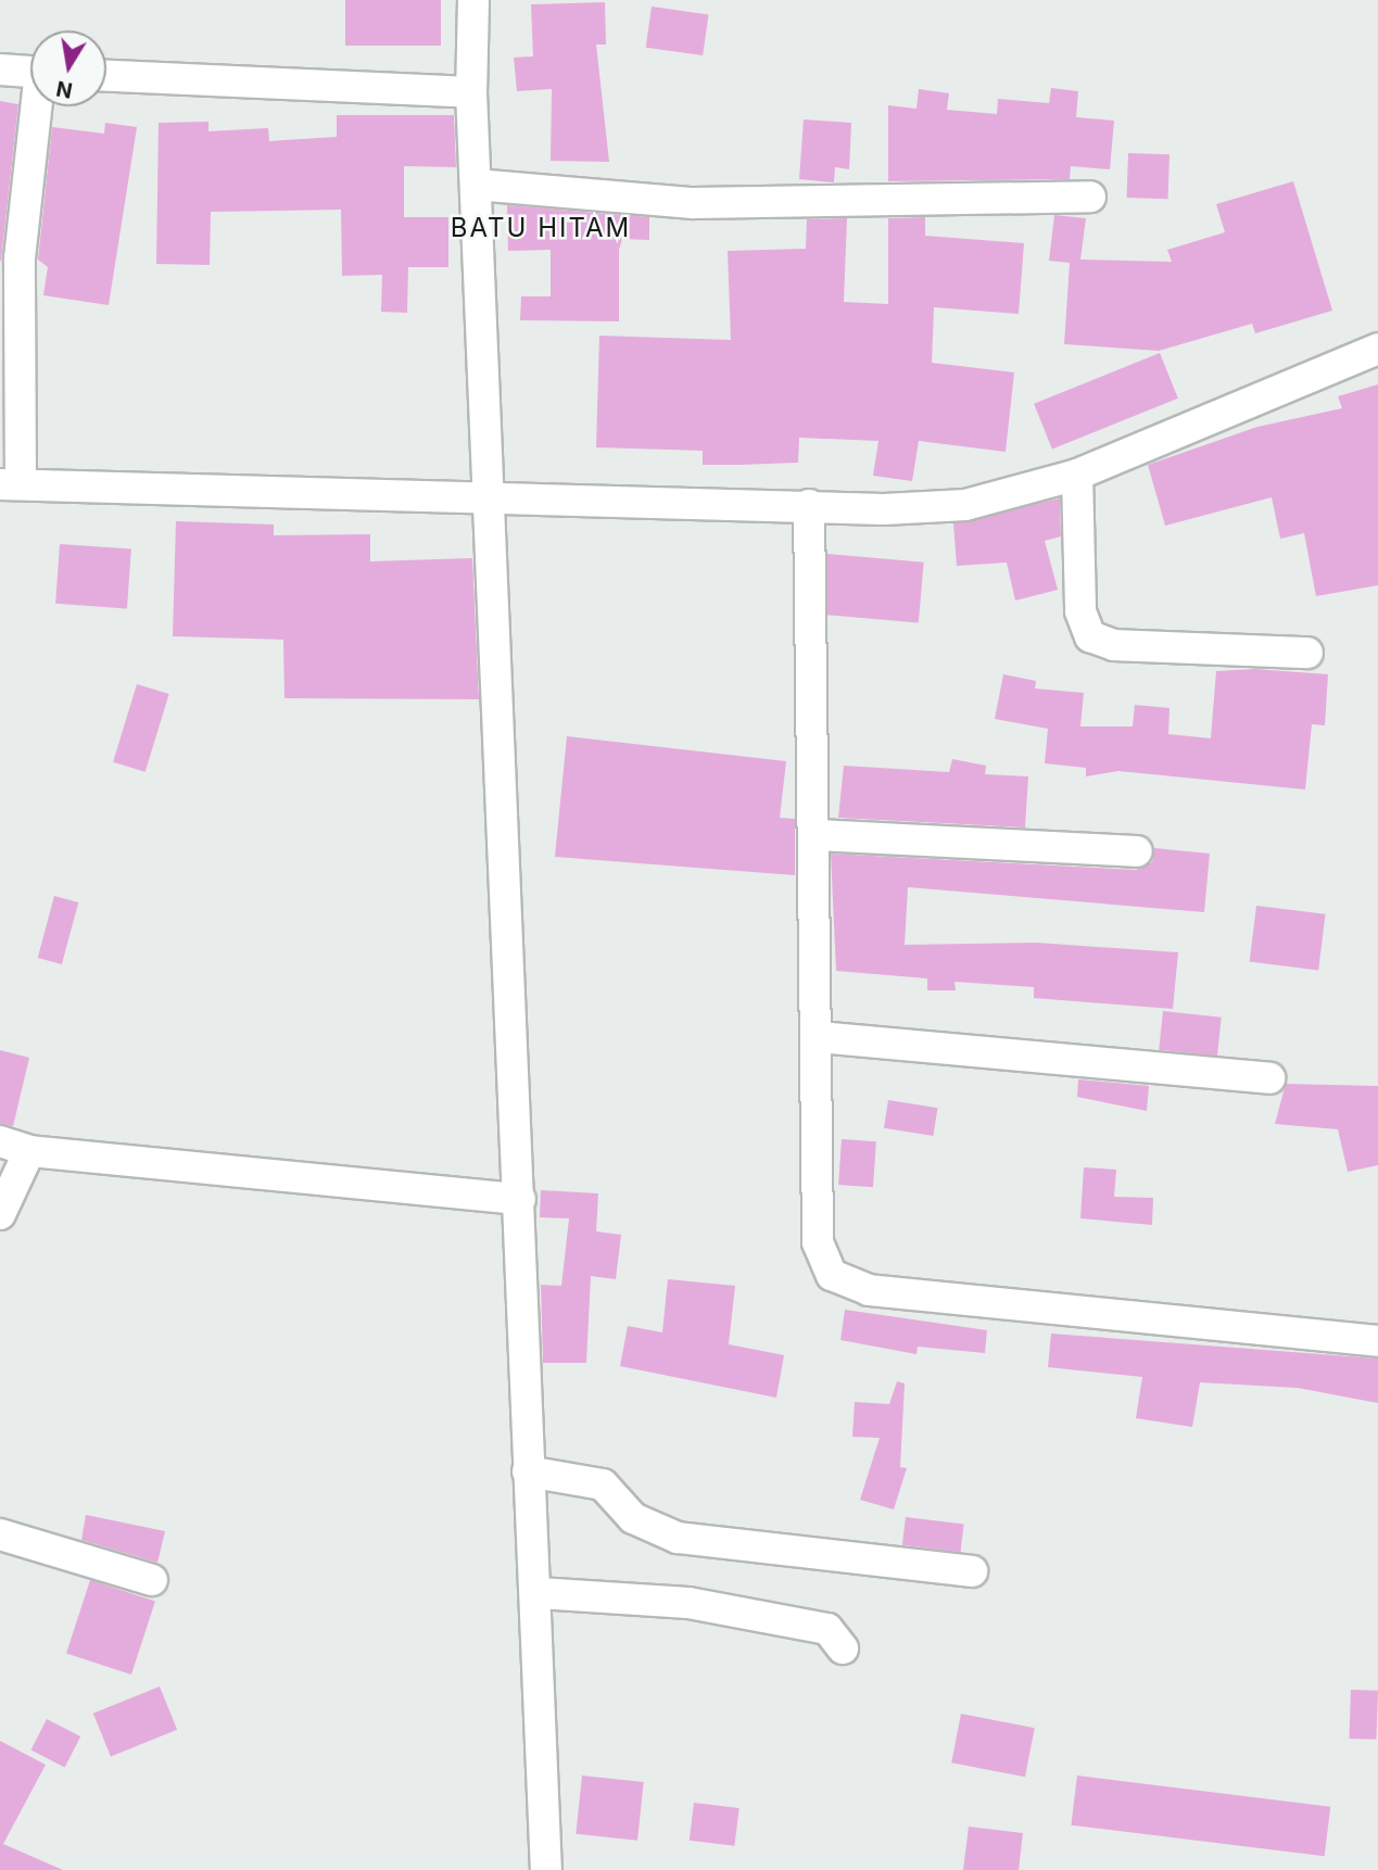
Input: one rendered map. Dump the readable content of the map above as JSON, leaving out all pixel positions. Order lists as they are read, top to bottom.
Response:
{
  "districts": ["BATU HITAM"],
  "north": "bottom"
}
